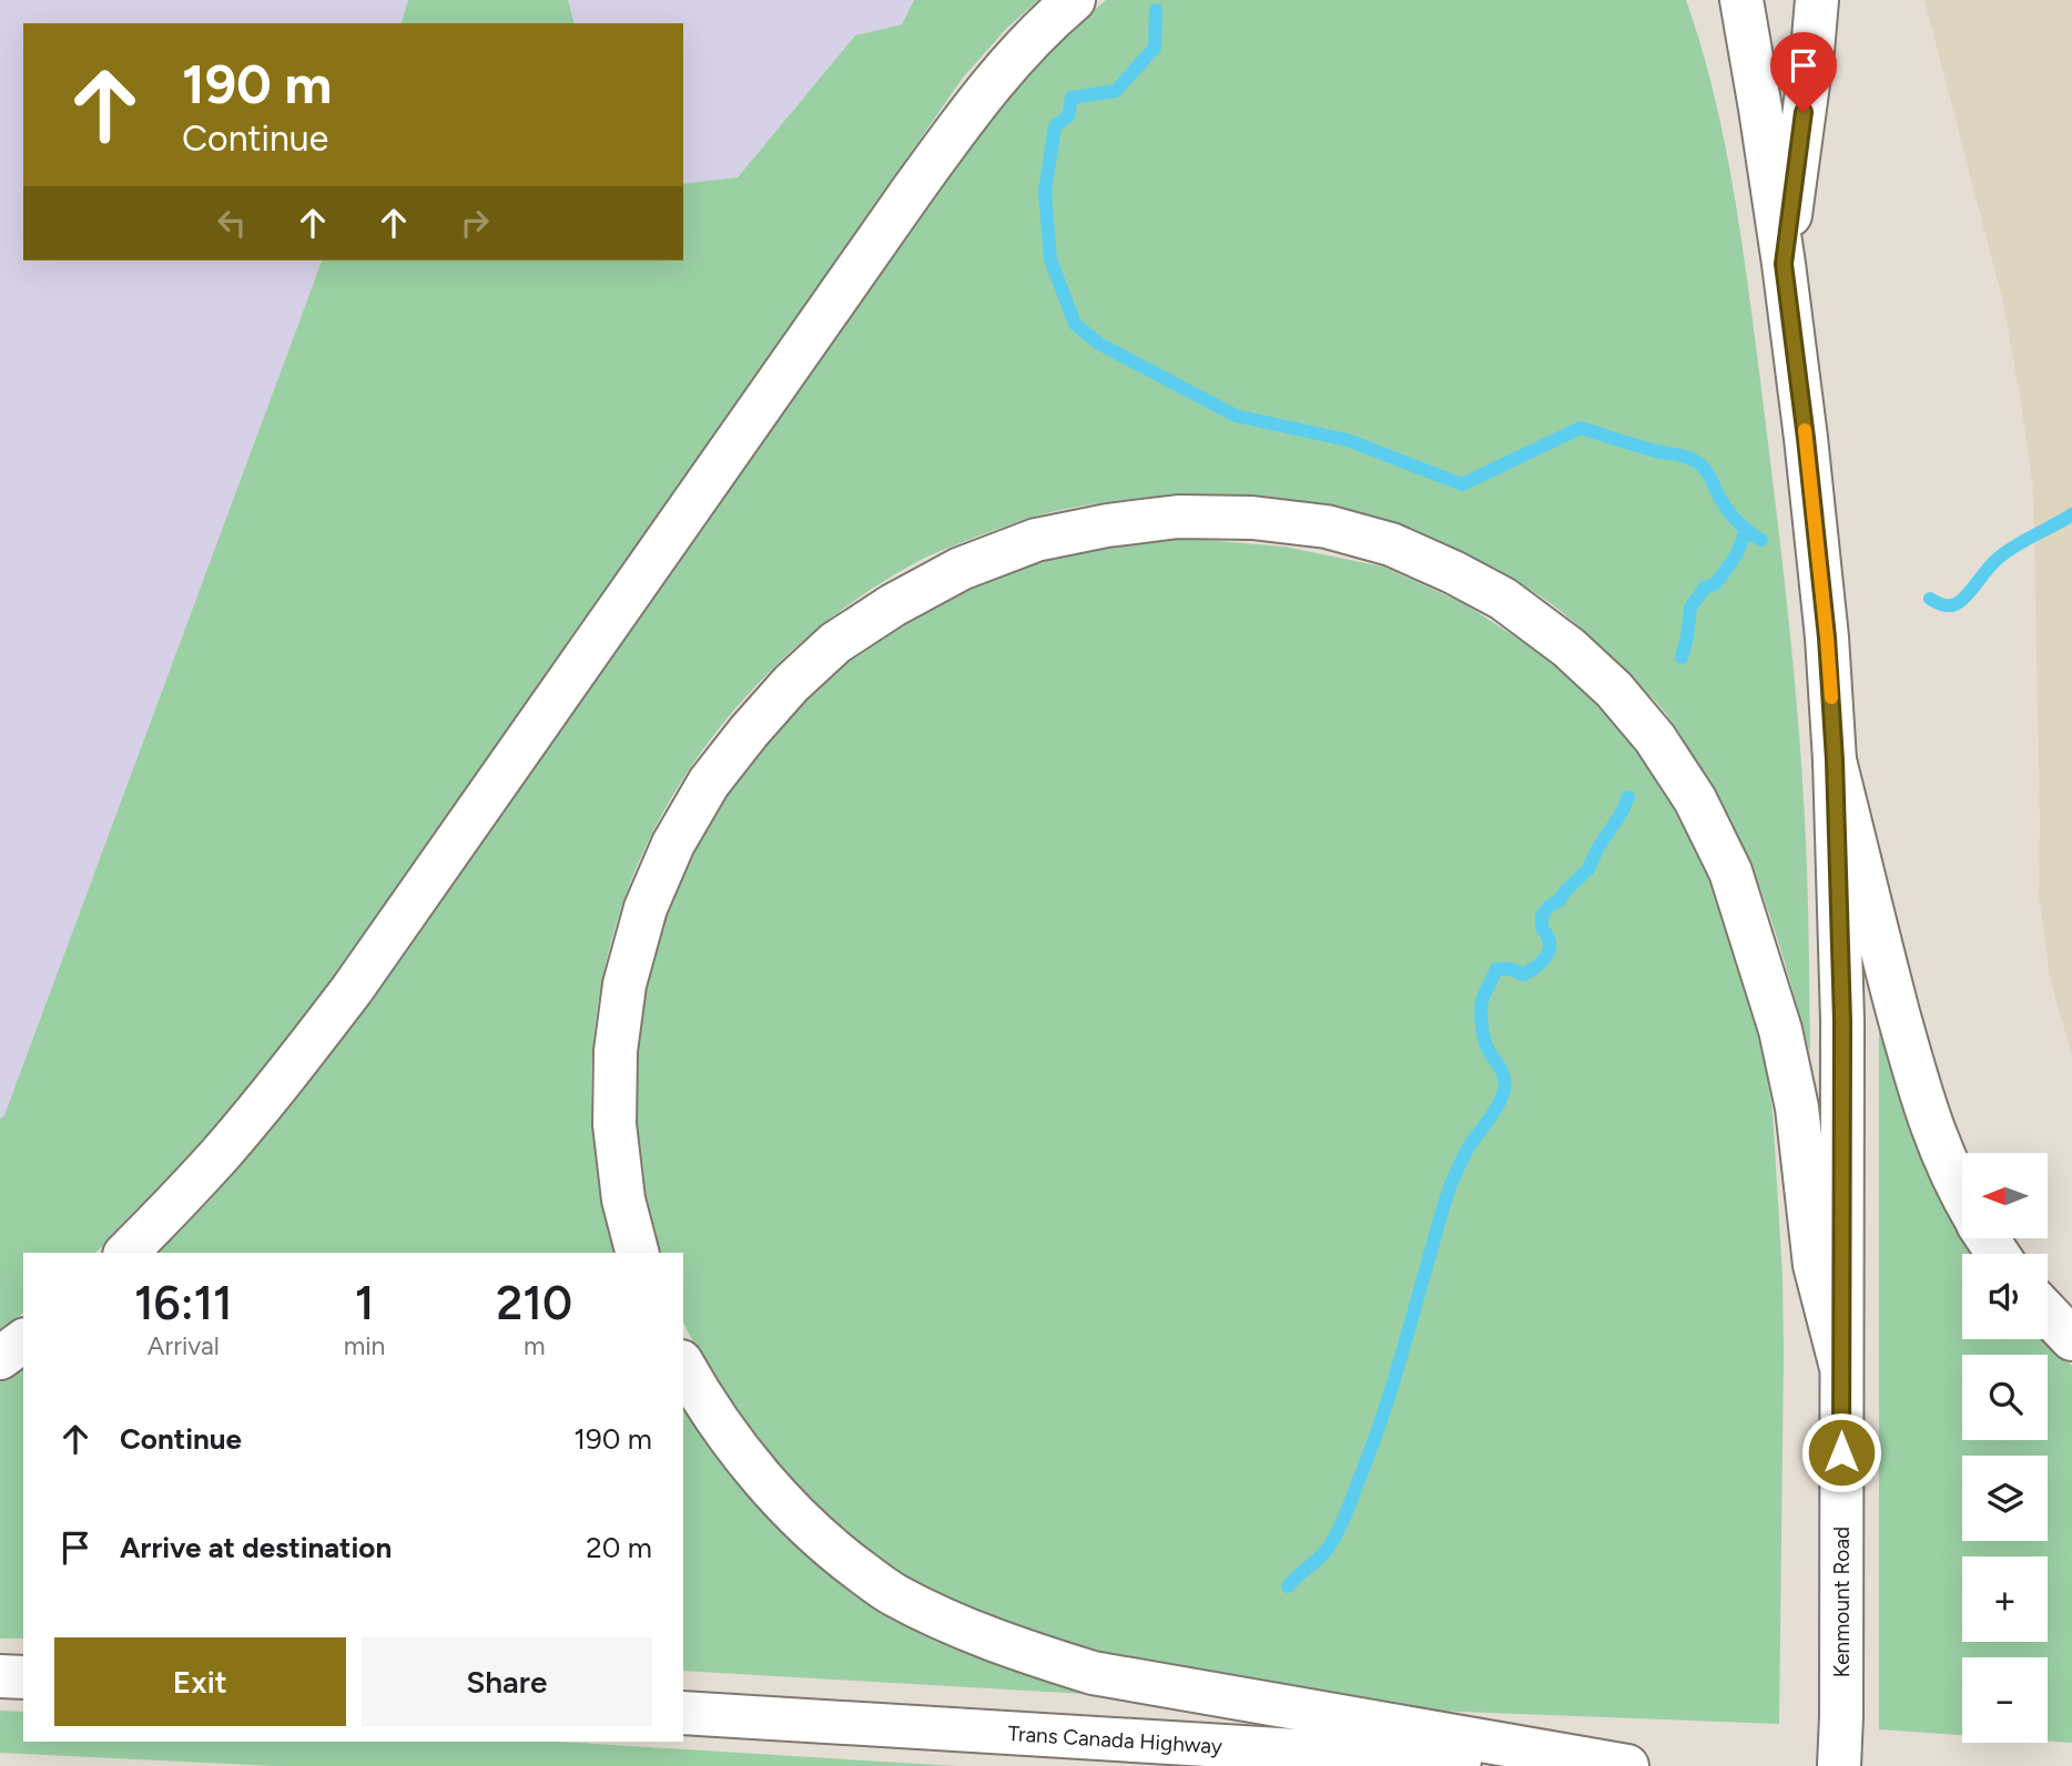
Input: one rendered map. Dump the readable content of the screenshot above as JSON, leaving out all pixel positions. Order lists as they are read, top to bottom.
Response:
{
  "streets": {
    "main road": ["Kenmount Road", "Trans Canada Highway"]
  },
  "north": "left",
  "page": {
    "turn": ["190 m", "Continue"],
    "map_buttons": ["+", "−"],
    "eta": [
      "16:11",
      "Arrival",
      "1",
      "min",
      "210",
      "m"
    ],
    "list": [
      {
        "name": "Continue",
        "value": "190 m"
      },
      {
        "name": "Arrive at destination",
        "value": "20 m"
      }
    ],
    "buttons": ["Exit", "Share"]
  }
}
